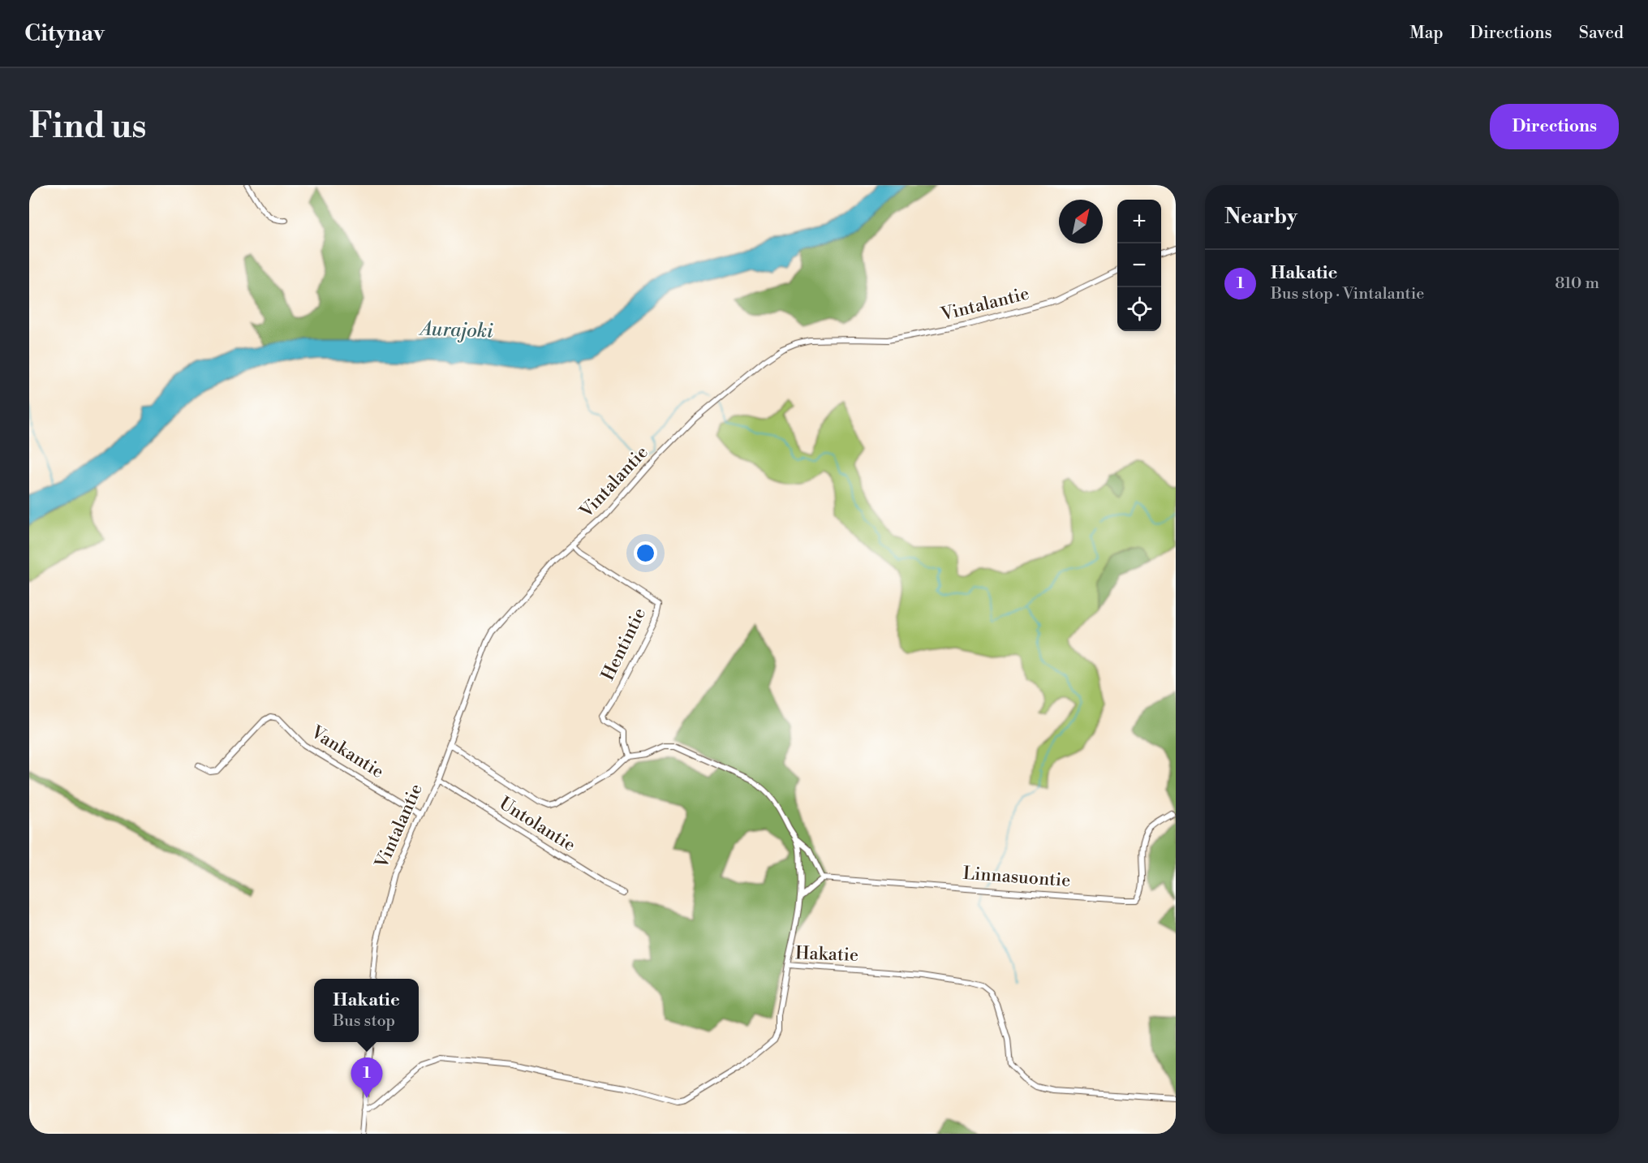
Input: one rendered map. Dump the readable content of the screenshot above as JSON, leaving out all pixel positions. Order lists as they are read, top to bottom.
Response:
{
  "streets": {
    "street": [
      "Vintalantie",
      "Hentintie",
      "Vankantie",
      "Untolantie",
      "Linnasuontie",
      "Hakatie"
    ]
  },
  "crossings": [
    ["Vintalantie", "Hentintie"],
    ["Vintalantie", "Vankantie"],
    ["Vintalantie", "Untolantie"]
  ],
  "water": ["Aurajoki"],
  "north": "top right",
  "page": {
    "header": "Citynav",
    "nav": ["Map", "Directions", "Saved"],
    "buttons": "Directions",
    "title": "Find us",
    "heading": "Nearby",
    "map_buttons": ["+", "−"],
    "list": [
      {
        "mark": "1",
        "name": "Hakatie",
        "note": "Bus stop · Vintalantie",
        "value": "810 m"
      }
    ],
    "popup": ["Hakatie", "Bus stop"],
    "pins": "1"
  }
}
